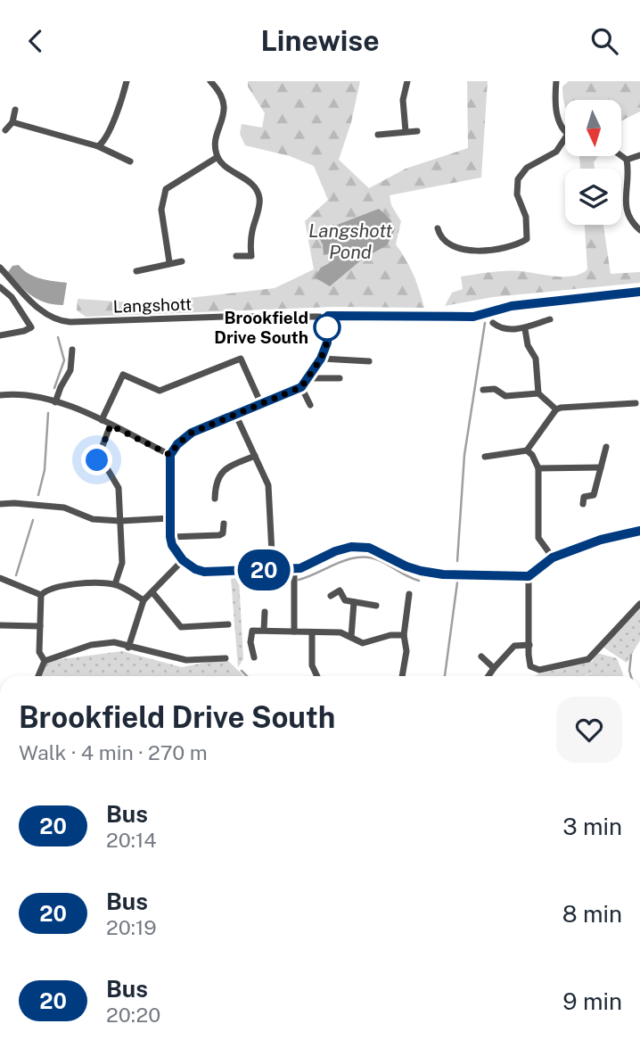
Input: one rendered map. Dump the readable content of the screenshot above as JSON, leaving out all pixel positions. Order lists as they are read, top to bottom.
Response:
{
  "streets": {
    "street": ["Langshott"]
  },
  "water": ["Langshott Pond"],
  "places": ["Brookfield Drive South"],
  "lines": ["bus line 20"],
  "north": "bottom",
  "page": {
    "header": "Linewise",
    "on_map": "20",
    "heading": ["Brookfield Drive South", "Walk · 4 min · 270 m"],
    "list": [
      {
        "mark": "20",
        "name": "Bus",
        "note": "20:14",
        "value": "3 min"
      },
      {
        "mark": "20",
        "name": "Bus",
        "note": "20:19",
        "value": "8 min"
      },
      {
        "mark": "20",
        "name": "Bus",
        "note": "20:20",
        "value": "9 min"
      }
    ]
  }
}
